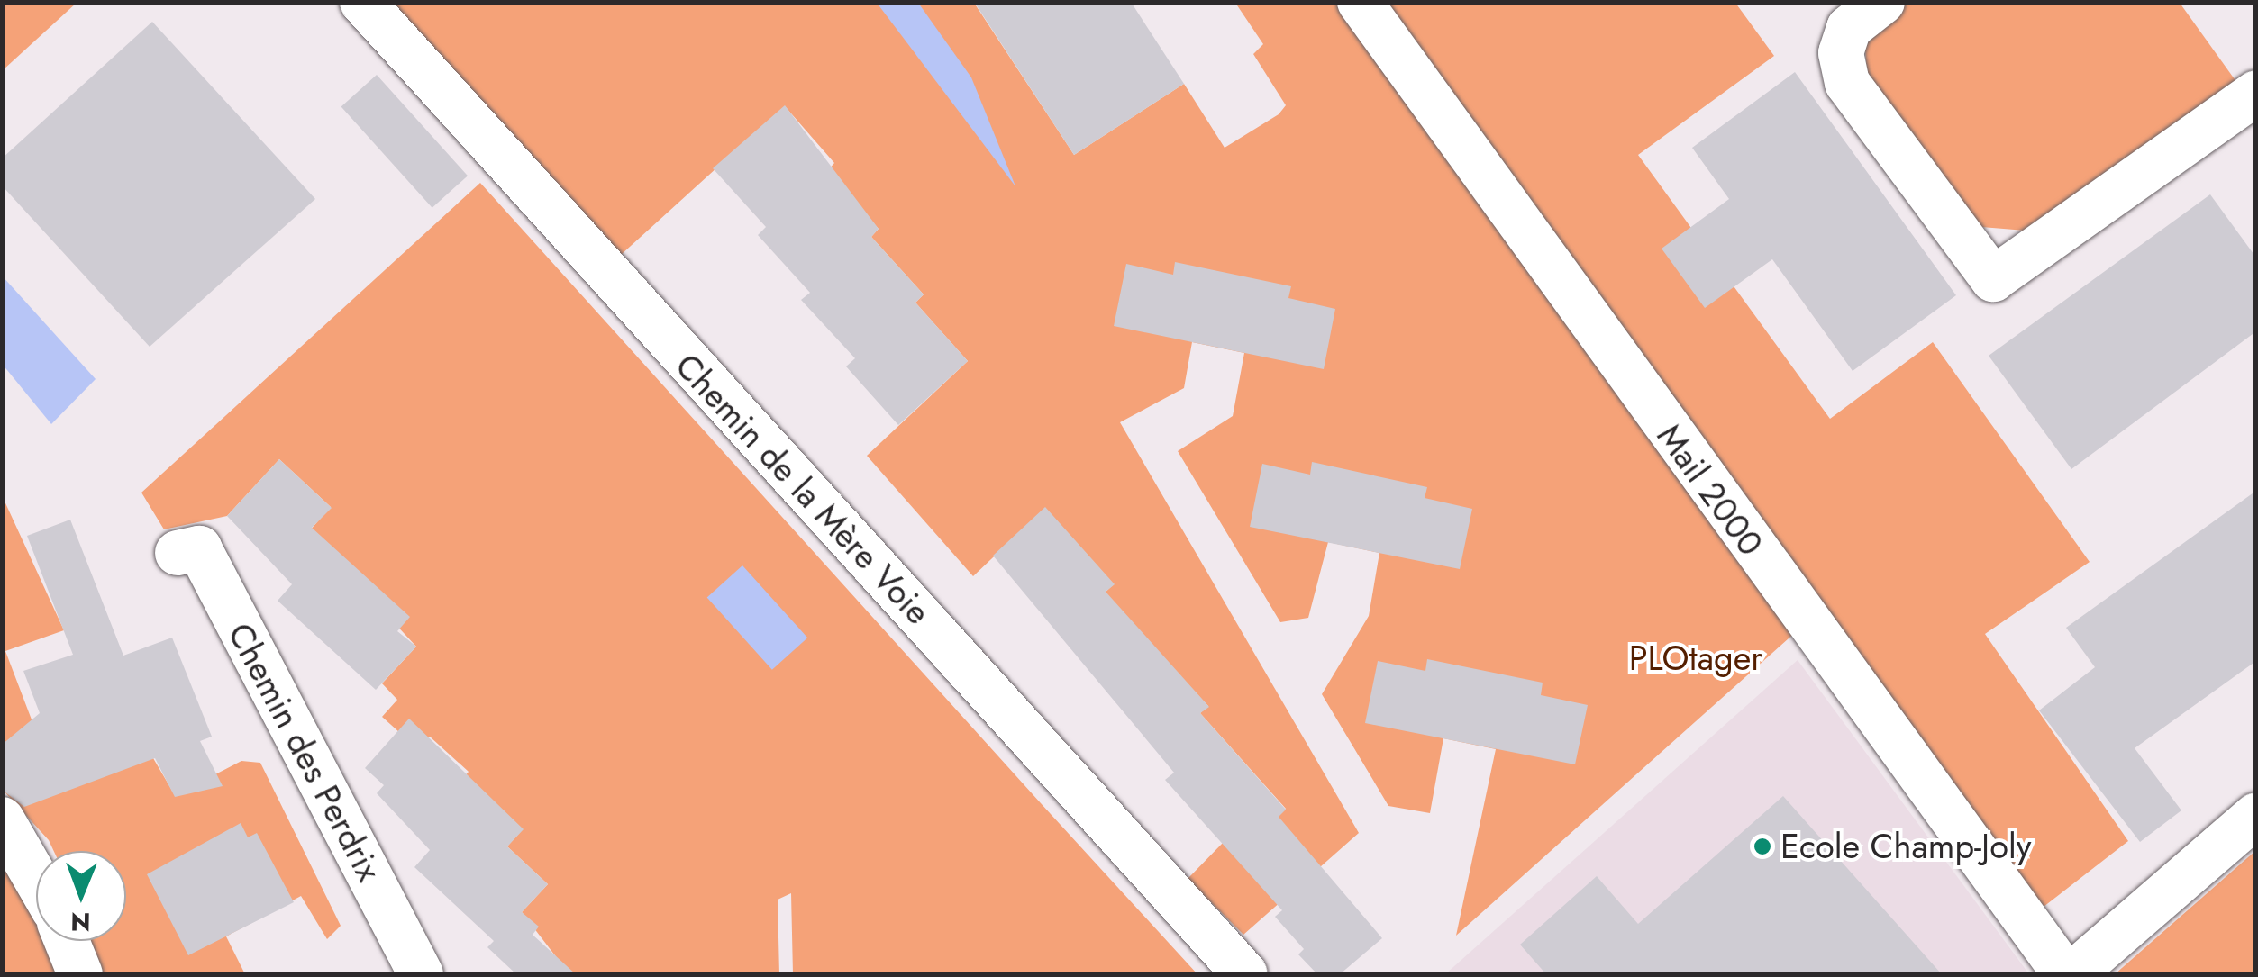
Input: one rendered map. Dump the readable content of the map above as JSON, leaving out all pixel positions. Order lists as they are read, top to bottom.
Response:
{
  "streets": {
    "street": ["Chemin de la Mère Voie", "Mail 2000", "Chemin des Perdrix"]
  },
  "parks": ["PLOtager"],
  "places": ["Ecole Champ-Joly"],
  "north": "bottom"
}
